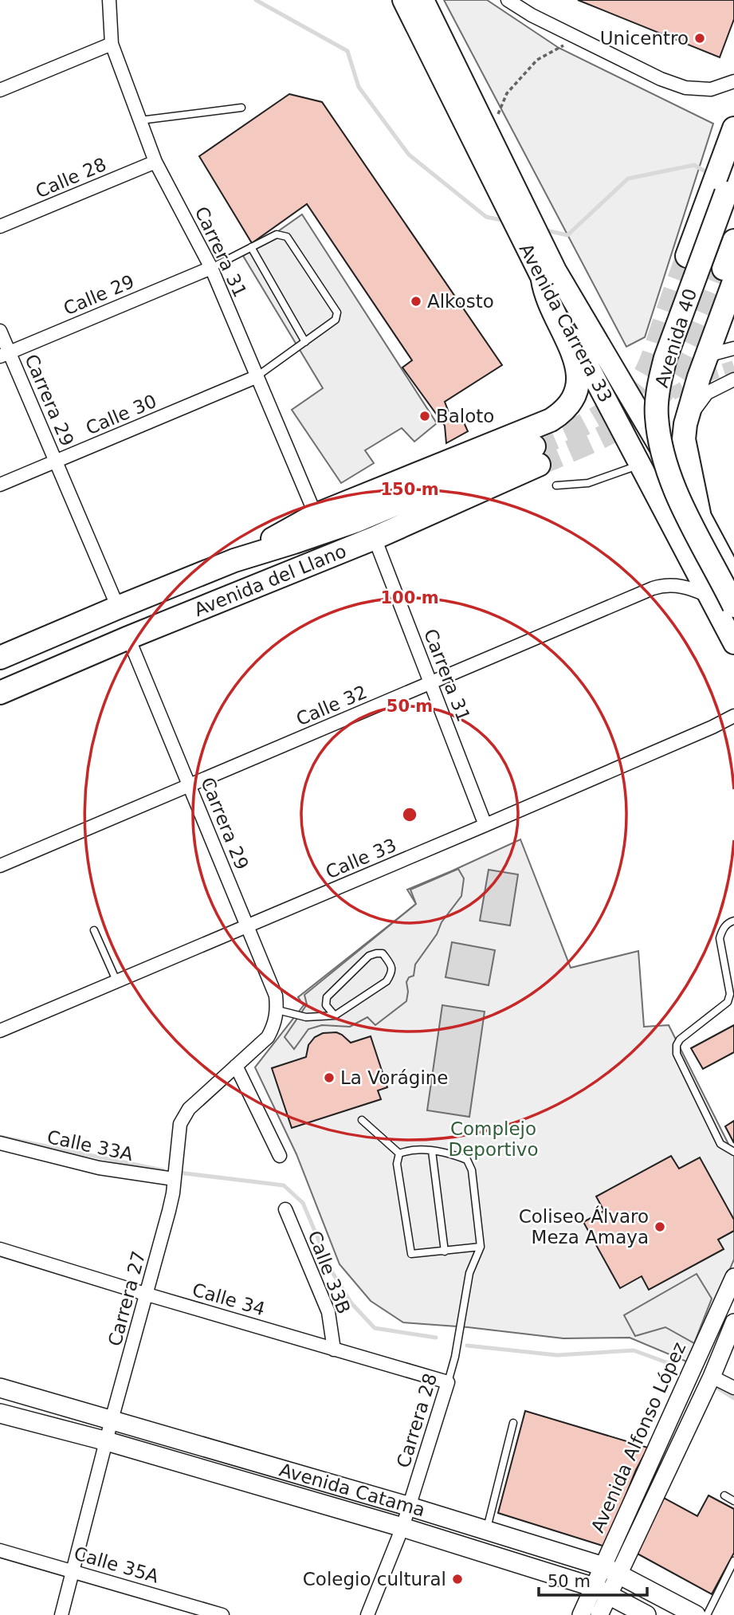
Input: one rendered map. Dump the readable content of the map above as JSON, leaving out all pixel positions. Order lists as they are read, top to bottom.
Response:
{
  "streets": {
    "highway": ["Avenida 40", "Avenida del Llano"],
    "main road": ["Avenida Carrera 33", "Avenida Catama"],
    "street": [
      "Calle 28",
      "Carrera 31",
      "Calle 29",
      "Carrera 29",
      "Calle 30",
      "Calle 32",
      "Calle 33",
      "Calle 33A",
      "Calle 33B",
      "Carrera 27",
      "Calle 34",
      "Carrera 28",
      "Avenida Alfonso López",
      "Calle 35A"
    ]
  },
  "crossings": [
    ["Calle 28", "Carrera 31"],
    ["Carrera 31", "Calle 29"],
    ["Carrera 31", "Calle 30"],
    ["Carrera 31", "Avenida del Llano"],
    ["Carrera 31", "Calle 32"],
    ["Carrera 31", "Calle 33"],
    ["Calle 29", "Carrera 29"],
    ["Avenida Carrera 33", "Avenida 40"],
    ["Avenida Carrera 33", "Calle 32"],
    ["Carrera 29", "Calle 30"],
    ["Carrera 29", "Avenida del Llano"],
    ["Carrera 29", "Calle 32"],
    ["Carrera 29", "Calle 33"],
    ["Carrera 29", "Carrera 27"],
    ["Calle 33A", "Carrera 27"],
    ["Calle 33B", "Calle 34"],
    ["Carrera 27", "Calle 34"],
    ["Carrera 27", "Avenida Catama"],
    ["Carrera 27", "Calle 35A"],
    ["Calle 34", "Carrera 28"],
    ["Carrera 28", "Avenida Catama"],
    ["Avenida Alfonso López", "Avenida Catama"]
  ],
  "parks": ["Complejo Deportivo"],
  "places": [
    "Unicentro",
    "Alkosto",
    "Baloto",
    "La Vorágine",
    "Coliseo Álvaro Meza Amaya",
    "Colegio cultural"
  ],
  "scale_bar": "50 m",
  "rings": ["150 m", "100 m", "50 m"]
}
